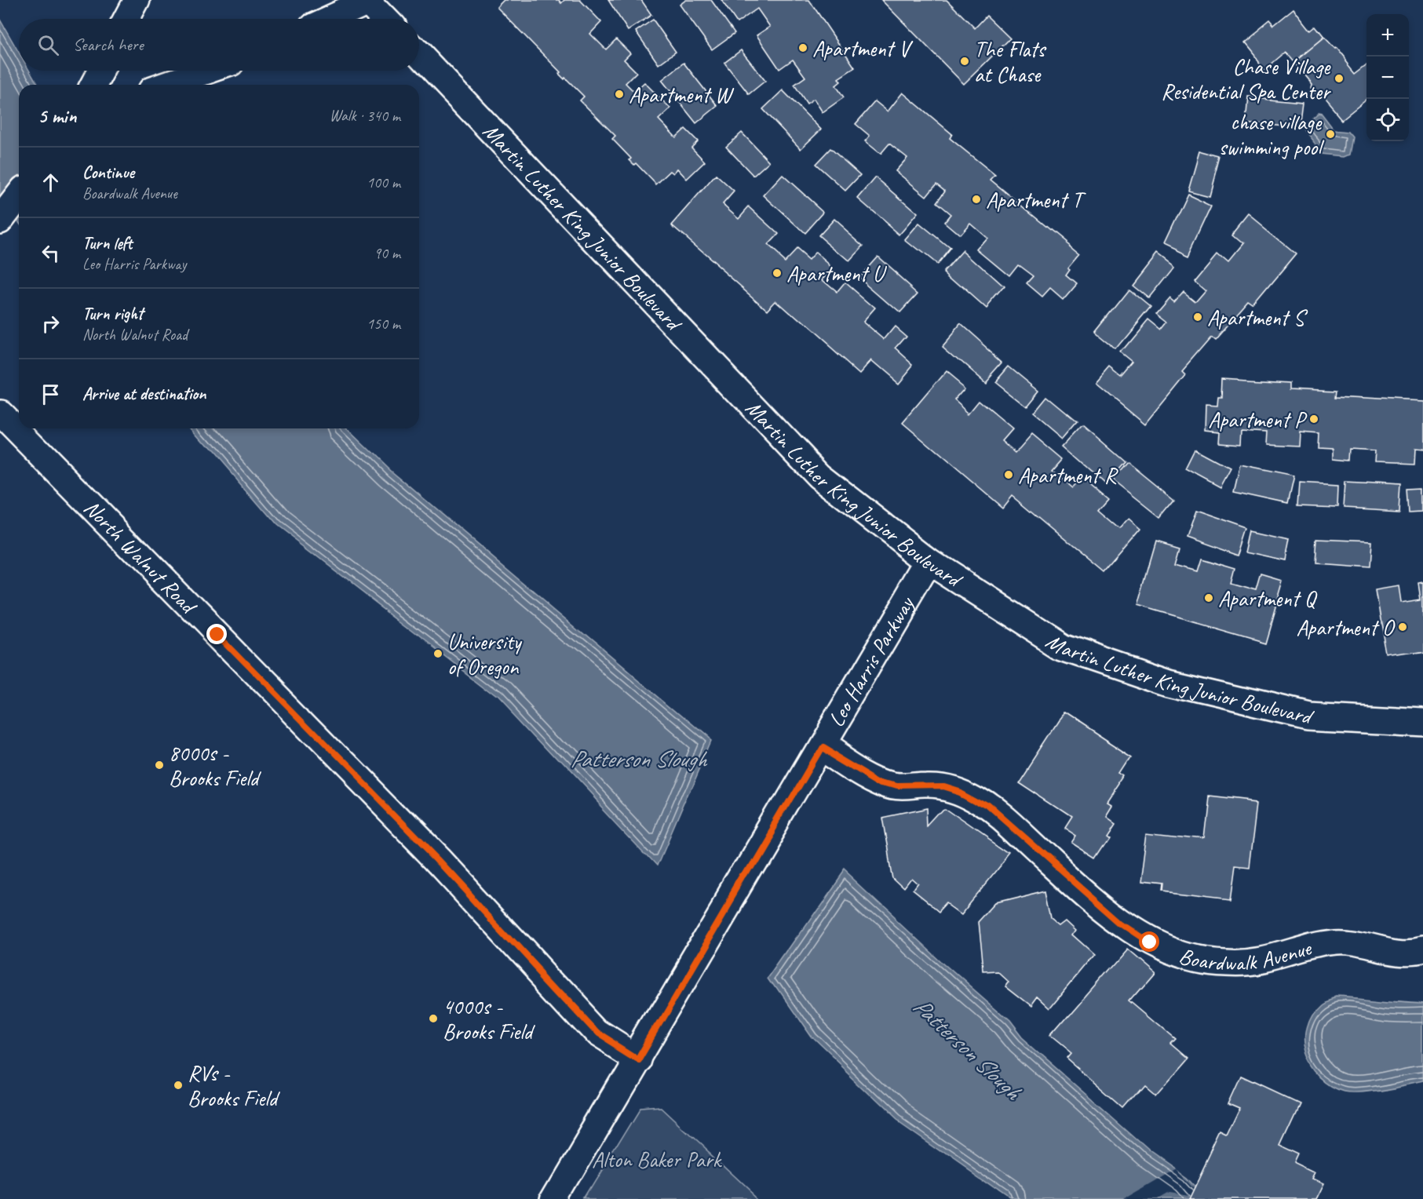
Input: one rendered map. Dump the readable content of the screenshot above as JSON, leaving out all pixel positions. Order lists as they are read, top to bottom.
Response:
{
  "streets": {
    "street": [
      "Martin Luther King Junior Boulevard",
      "North Walnut Road",
      "Leo Harris Parkway",
      "Boardwalk Avenue"
    ]
  },
  "crossings": [
    ["Martin Luther King Junior Boulevard", "Leo Harris Parkway"],
    ["North Walnut Road", "Leo Harris Parkway"],
    ["Leo Harris Parkway", "Boardwalk Avenue"]
  ],
  "water": ["Patterson Slough"],
  "parks": ["Alton Baker Park"],
  "places": [
    "Apartment V",
    "The Flats at Chase",
    "Chase Village Residential Spa Center",
    "Apartment W",
    "chase village swimming pool",
    "Apartment T",
    "Apartment U",
    "Apartment S",
    "Apartment P",
    "Apartment R",
    "Apartment Q",
    "Apartment O",
    "University of Oregon",
    "8000s - Brooks Field",
    "4000s - Brooks Field",
    "RVs - Brooks Field"
  ],
  "page": {
    "map_buttons": ["+", "−"],
    "search": "Search here",
    "heading": ["5 min", "Walk · 340 m"],
    "list": [
      ["Continue", "Boardwalk Avenue", "100 m"],
      ["Turn left", "Leo Harris Parkway", "90 m"],
      ["Turn right", "North Walnut Road", "150 m"],
      "Arrive at destination"
    ]
  }
}
